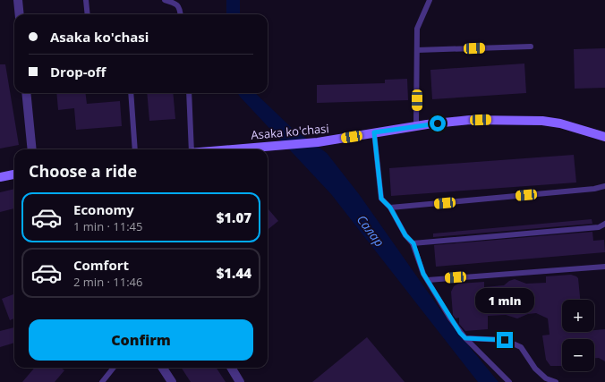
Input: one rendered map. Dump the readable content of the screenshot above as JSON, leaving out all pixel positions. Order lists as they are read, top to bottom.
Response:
{
  "streets": {
    "street": ["Asaka ko'chasi"]
  },
  "water": ["Салар"],
  "page": {
    "banner": ["Asaka ko'chasi", "Drop-off"],
    "heading": "Choose a ride",
    "list": [
      {
        "name": "Economy",
        "note": "1 min · 11:45",
        "value": "$1.07"
      },
      {
        "name": "Comfort",
        "note": "2 min · 11:46",
        "value": "$1.44"
      }
    ],
    "bubble": "1 min",
    "map_buttons": ["+", "−"],
    "buttons": "Confirm"
  }
}
